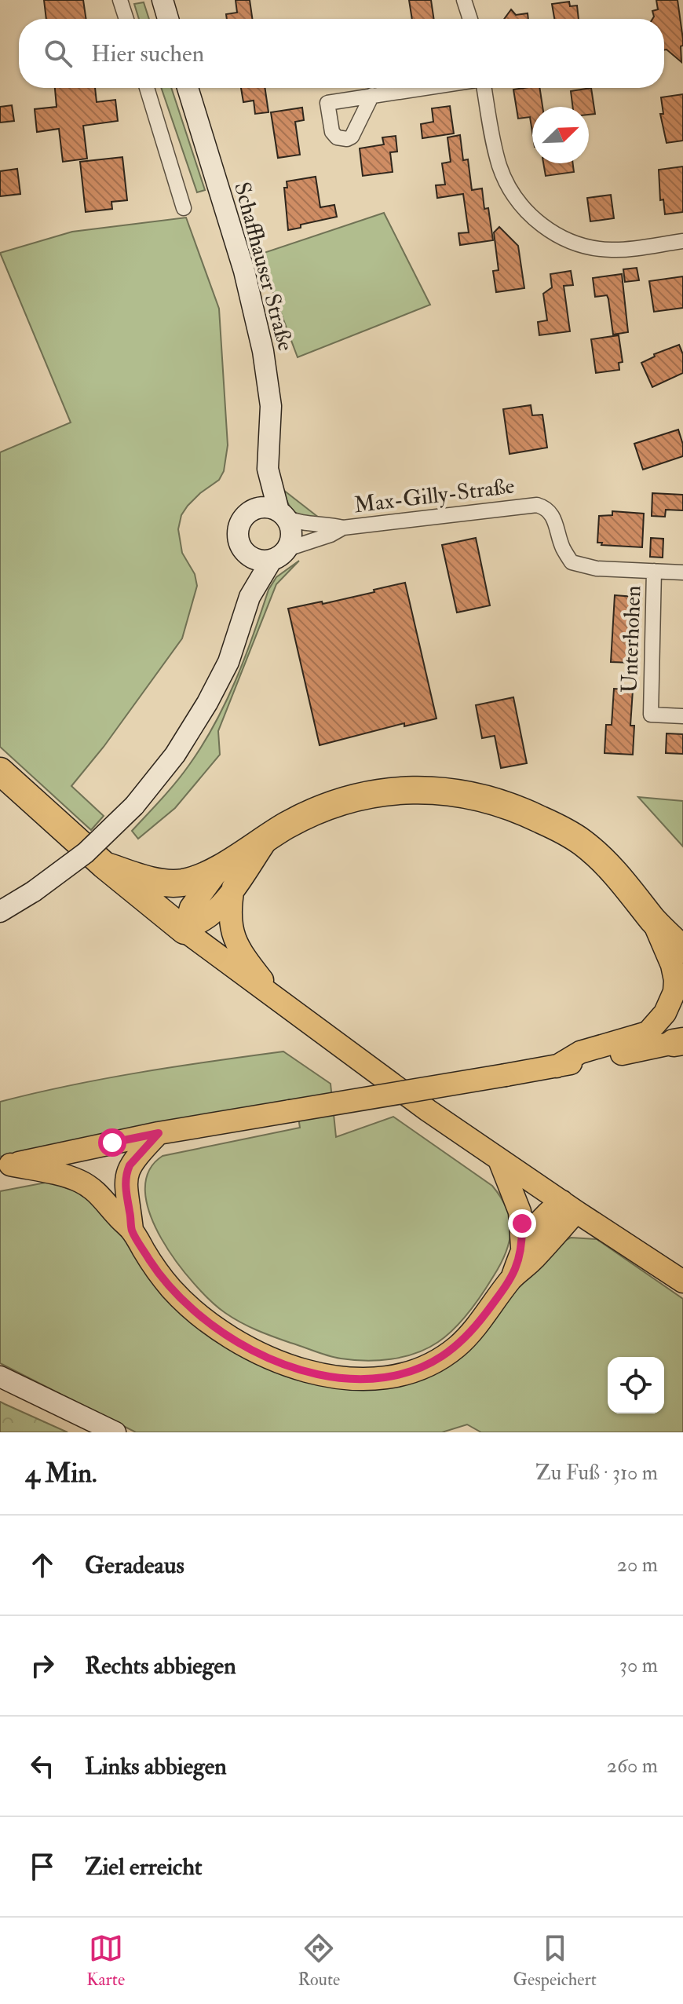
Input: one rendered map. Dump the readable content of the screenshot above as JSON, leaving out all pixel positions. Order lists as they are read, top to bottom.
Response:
{
  "streets": {
    "main road": ["Schaffhauser Straße"],
    "street": ["Max-Gilly-Straße", "Unterhohen"]
  },
  "crossings": [
    ["Schaffhauser Straße", "Max-Gilly-Straße"],
    ["Max-Gilly-Straße", "Unterhohen"]
  ],
  "north": "top right",
  "page": {
    "search": "Hier suchen",
    "heading": ["4 Min.", "Zu Fuß · 310 m"],
    "list": [
      ["Geradeaus", "20 m"],
      ["Rechts abbiegen", "30 m"],
      ["Links abbiegen", "260 m"],
      "Ziel erreicht"
    ],
    "nav": ["Karte", "Route", "Gespeichert"]
  }
}
